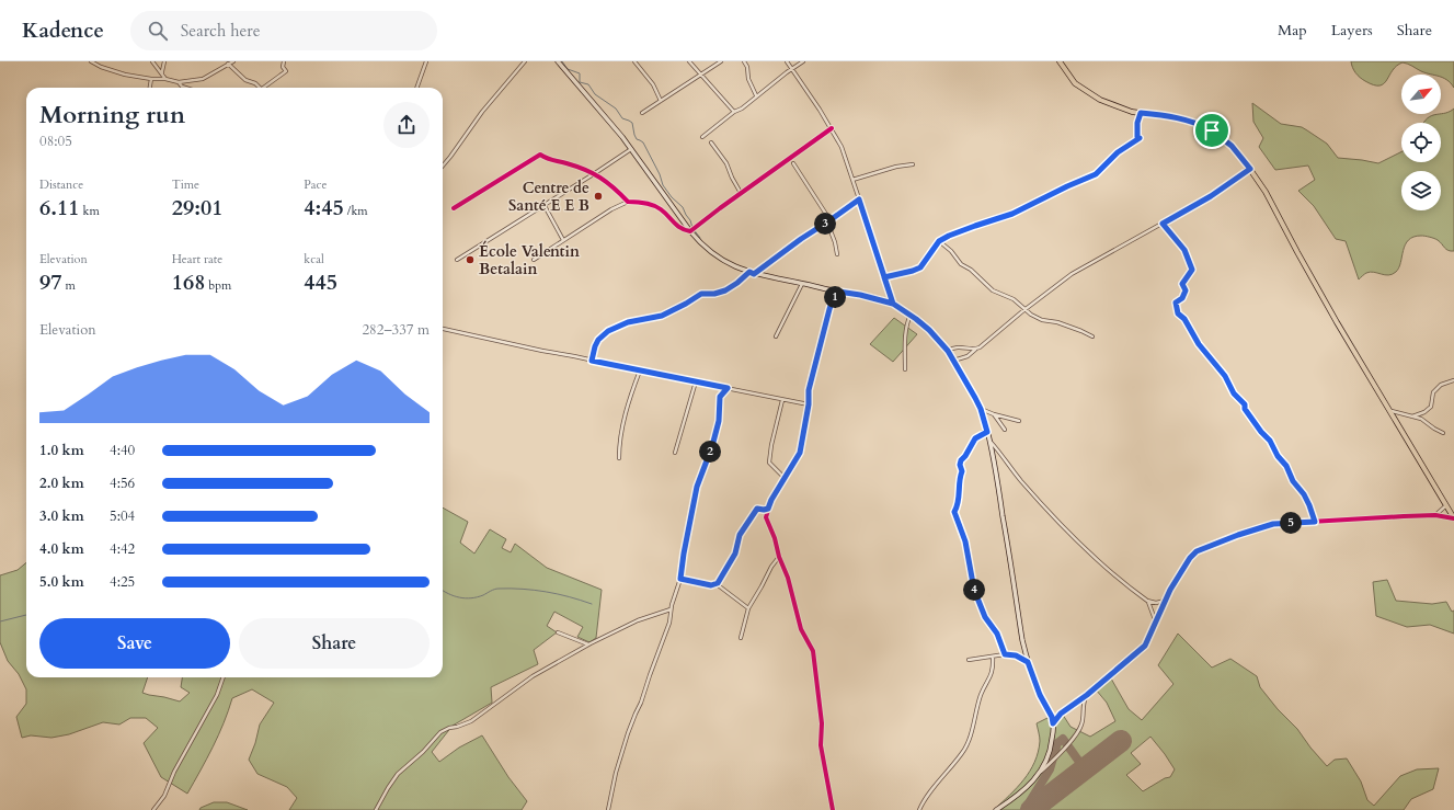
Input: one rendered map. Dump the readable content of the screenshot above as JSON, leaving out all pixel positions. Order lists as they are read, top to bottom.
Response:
{
  "places": ["Centre de Santé E E B", "École Valentin Betalain"],
  "north": "top right",
  "page": {
    "header": "Kadence",
    "search": "Search here",
    "nav": ["Map", "Layers", "Share"],
    "heading": ["Morning run", "08:05"],
    "stats": [
      ["Distance", "6.11 km"],
      ["Time", "29:01"],
      ["Pace", "4:45 /km"],
      ["Elevation", "97 m"],
      ["Heart rate", "168 bpm"],
      ["kcal", "445"]
    ],
    "pins": [
      "3",
      "1",
      "2",
      "5",
      "4"
    ],
    "chart": ["Elevation", "282–337 m"],
    "list": [
      {
        "name": "1.0 km",
        "note": "4:40"
      },
      {
        "name": "2.0 km",
        "note": "4:56"
      },
      {
        "name": "3.0 km",
        "note": "5:04"
      },
      {
        "name": "4.0 km",
        "note": "4:42"
      },
      {
        "name": "5.0 km",
        "note": "4:25"
      }
    ],
    "buttons": ["Save", "Share"]
  }
}
